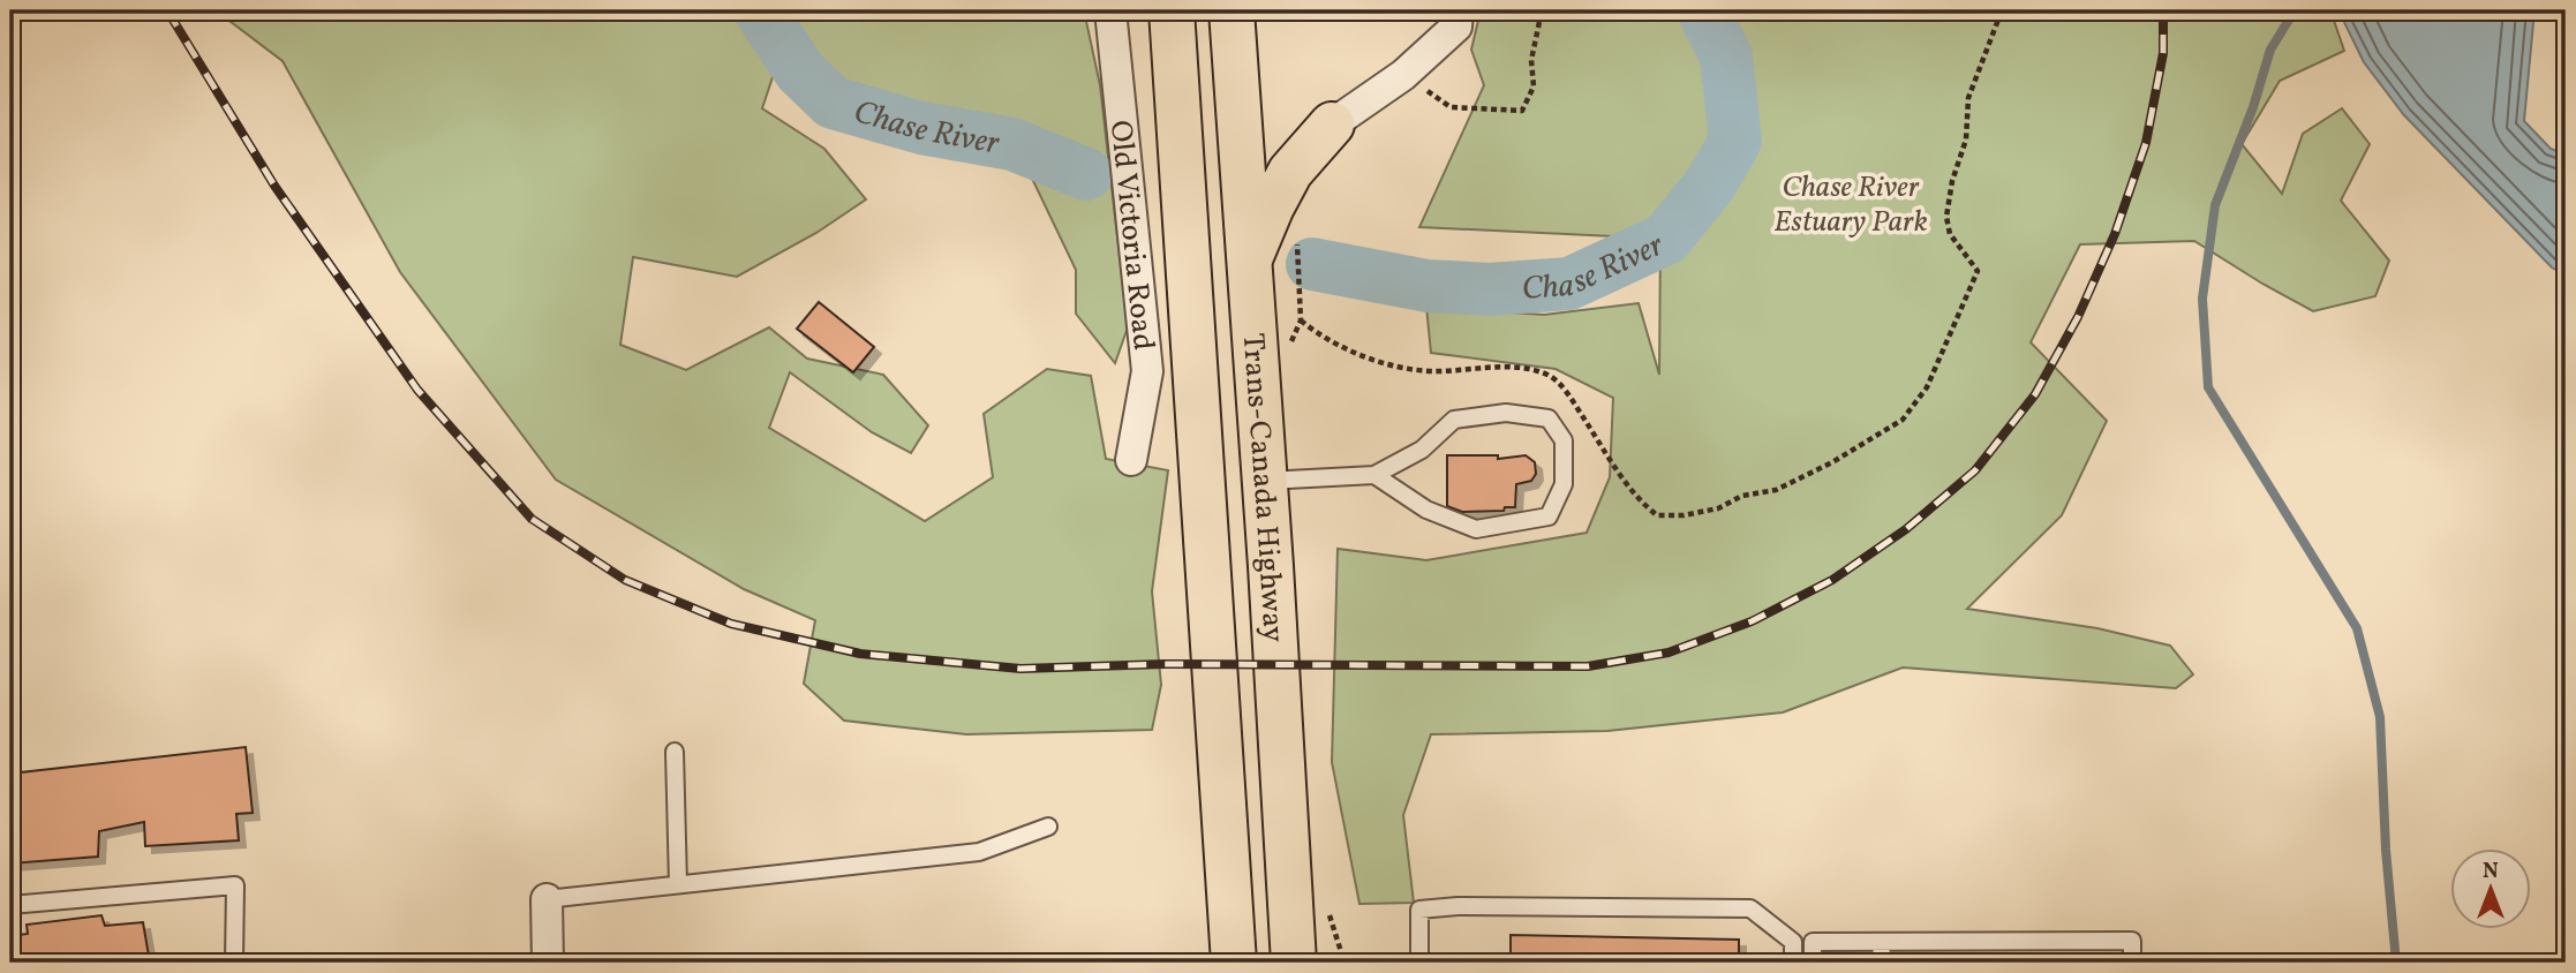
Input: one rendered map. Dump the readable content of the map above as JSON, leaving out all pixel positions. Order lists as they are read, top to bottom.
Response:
{
  "streets": {
    "highway": ["Trans-Canada Highway"],
    "street": ["Old Victoria Road"]
  },
  "water": ["Chase River"],
  "parks": ["Chase River Estuary Park"],
  "north": "top"
}
